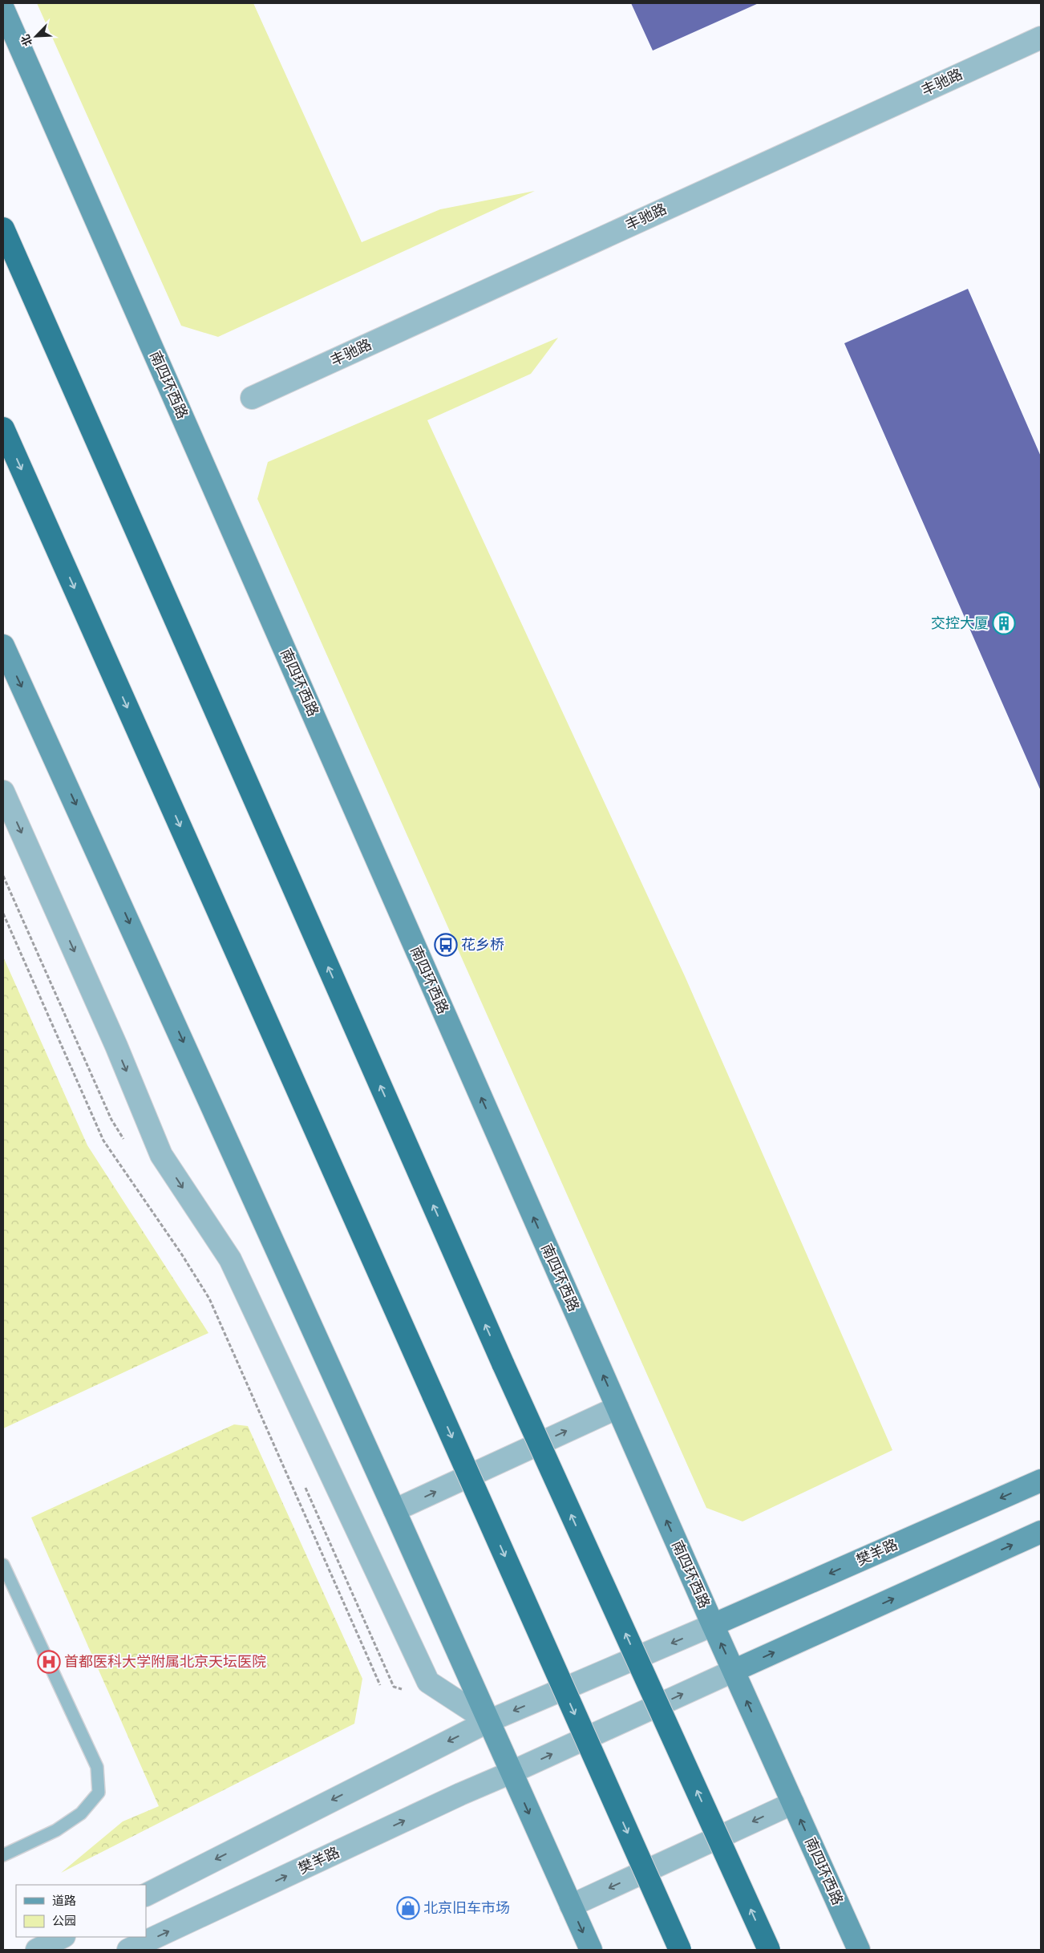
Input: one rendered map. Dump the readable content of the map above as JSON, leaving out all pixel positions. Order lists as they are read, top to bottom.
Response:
{
  "streets": {
    "main road": ["南四环西路", "樊羊路"],
    "street": ["丰驰路"]
  },
  "crossings": [
    ["南四环西路", "樊羊路"]
  ],
  "one_way": ["南四环西路"],
  "places": {
    "building": ["交控大厦"],
    "bus stop": ["花乡桥"],
    "hospital": ["首都医科大学附属北京天坛医院"],
    "shop": ["北京旧车市场"]
  },
  "legend": ["道路", "公园"],
  "north": "bottom left"
}
